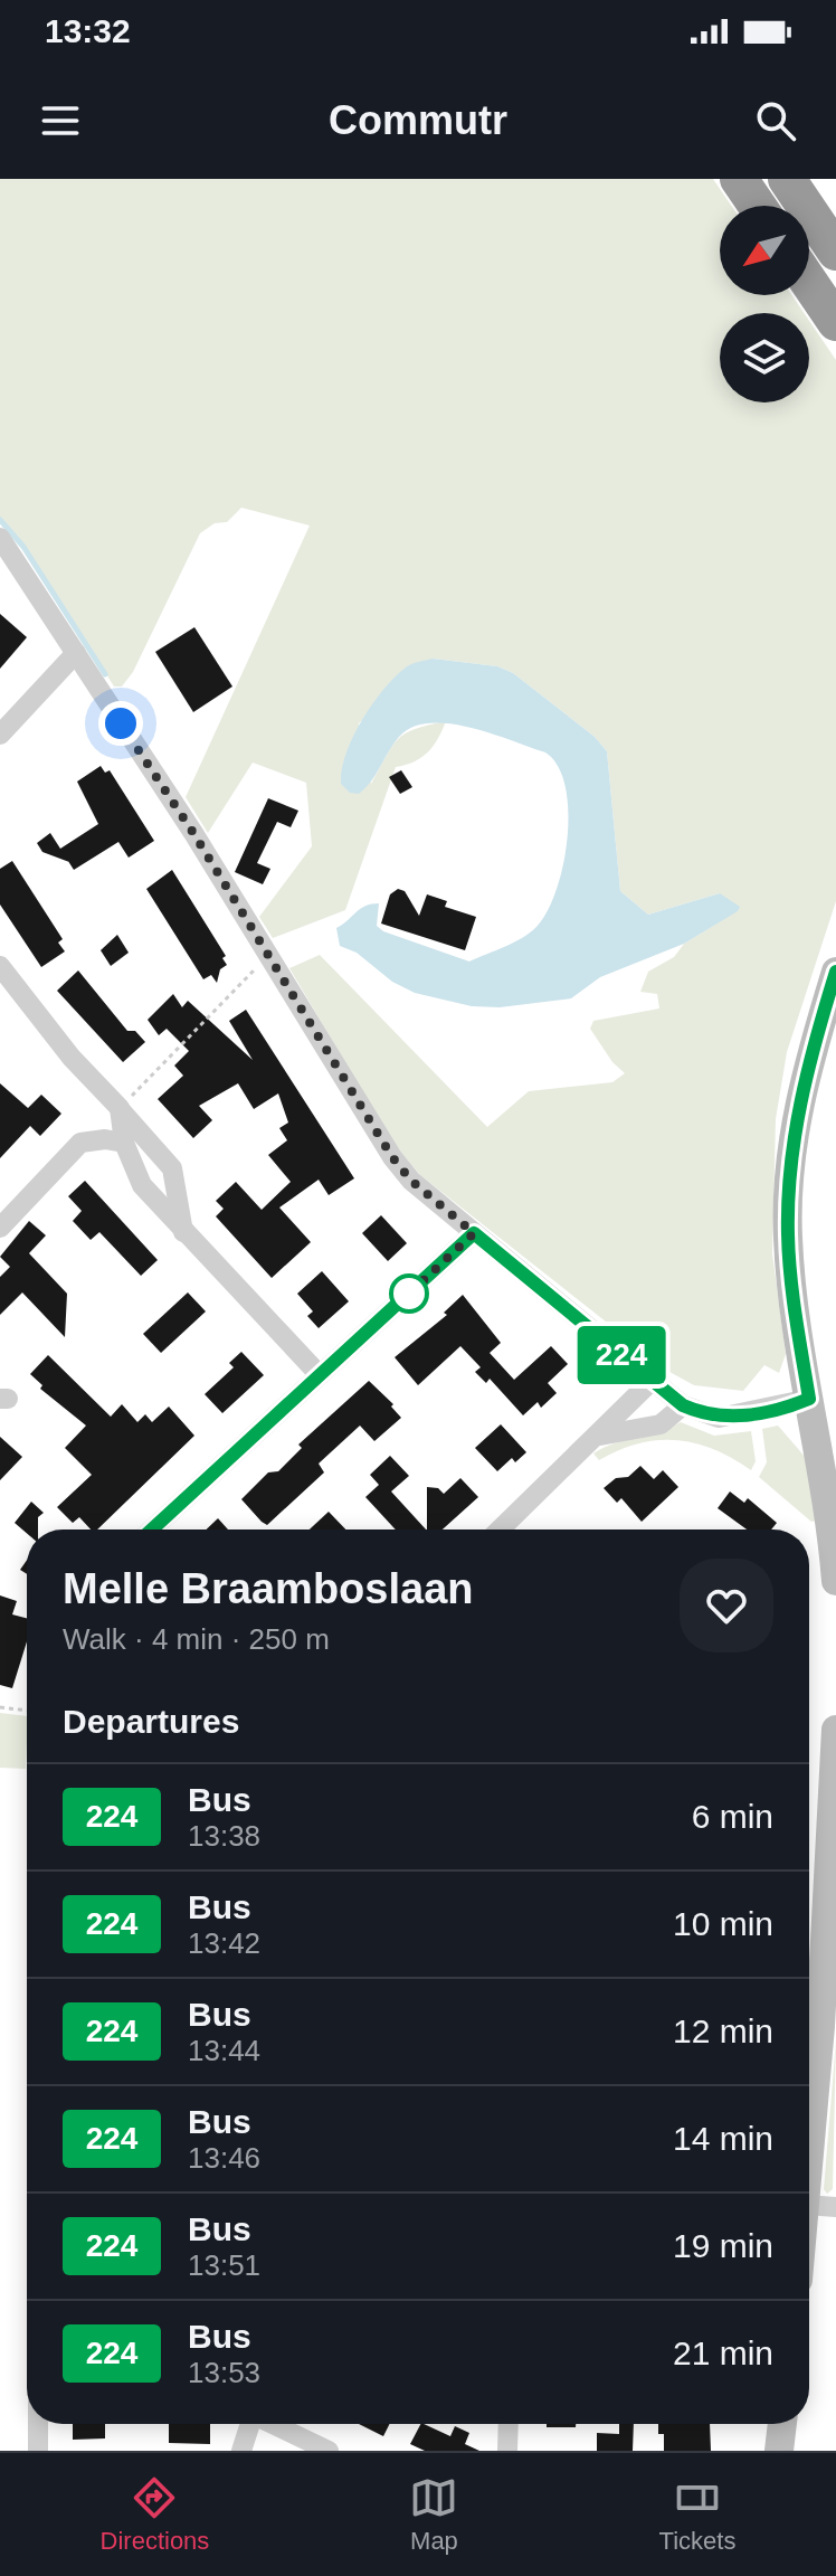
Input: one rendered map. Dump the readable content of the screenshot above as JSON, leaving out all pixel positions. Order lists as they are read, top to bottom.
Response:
{
  "lines": ["bus line 224"],
  "north": "bottom left",
  "page": {
    "status": "13:32",
    "header": "Commutr",
    "on_map": "224",
    "heading": [
      ["Melle Braamboslaan", "Walk · 4 min · 250 m"],
      "Departures"
    ],
    "list": [
      {
        "mark": "224",
        "name": "Bus",
        "note": "13:38",
        "value": "6 min"
      },
      {
        "mark": "224",
        "name": "Bus",
        "note": "13:42",
        "value": "10 min"
      },
      {
        "mark": "224",
        "name": "Bus",
        "note": "13:44",
        "value": "12 min"
      },
      {
        "mark": "224",
        "name": "Bus",
        "note": "13:46",
        "value": "14 min"
      },
      {
        "mark": "224",
        "name": "Bus",
        "note": "13:51",
        "value": "19 min"
      },
      {
        "mark": "224",
        "name": "Bus",
        "note": "13:53",
        "value": "21 min"
      }
    ],
    "tabs": ["Directions", "Map", "Tickets"]
  }
}
